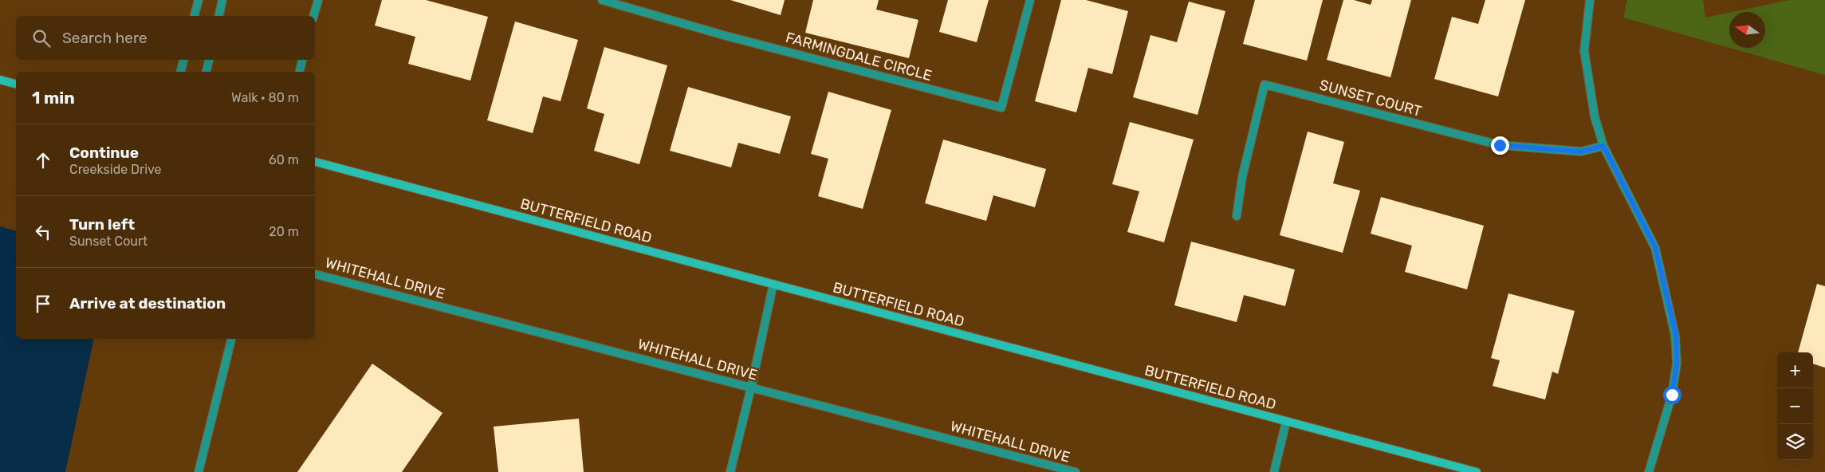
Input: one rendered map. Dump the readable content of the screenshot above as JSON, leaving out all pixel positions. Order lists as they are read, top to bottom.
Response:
{
  "streets": {
    "main road": ["BUTTERFIELD ROAD"],
    "street": ["FARMINGDALE CIRCLE", "SUNSET COURT", "WHITEHALL DRIVE"]
  },
  "north": "left",
  "page": {
    "search": "Search here",
    "heading": ["1 min", "Walk · 80 m"],
    "list": [
      ["Continue", "Creekside Drive", "60 m"],
      ["Turn left", "Sunset Court", "20 m"],
      "Arrive at destination"
    ],
    "map_buttons": ["+", "−"]
  }
}
